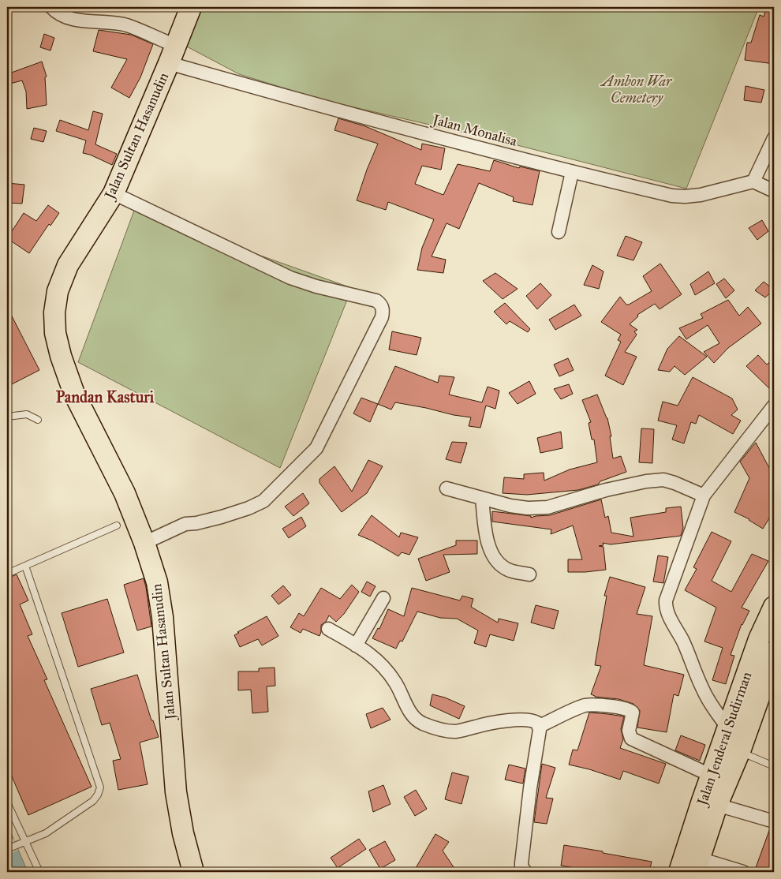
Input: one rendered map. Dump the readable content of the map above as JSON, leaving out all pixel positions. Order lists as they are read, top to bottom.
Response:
{
  "streets": {
    "highway": ["Jalan Sultan Hasanudin", "Jalan Jenderal Sudirman"],
    "street": ["Jalan Monalisa"]
  },
  "crossings": [
    ["Jalan Monalisa", "Jalan Sultan Hasanudin"]
  ],
  "districts": ["Pandan Kasturi"],
  "parks": ["Ambon War Cemetery"]
}
